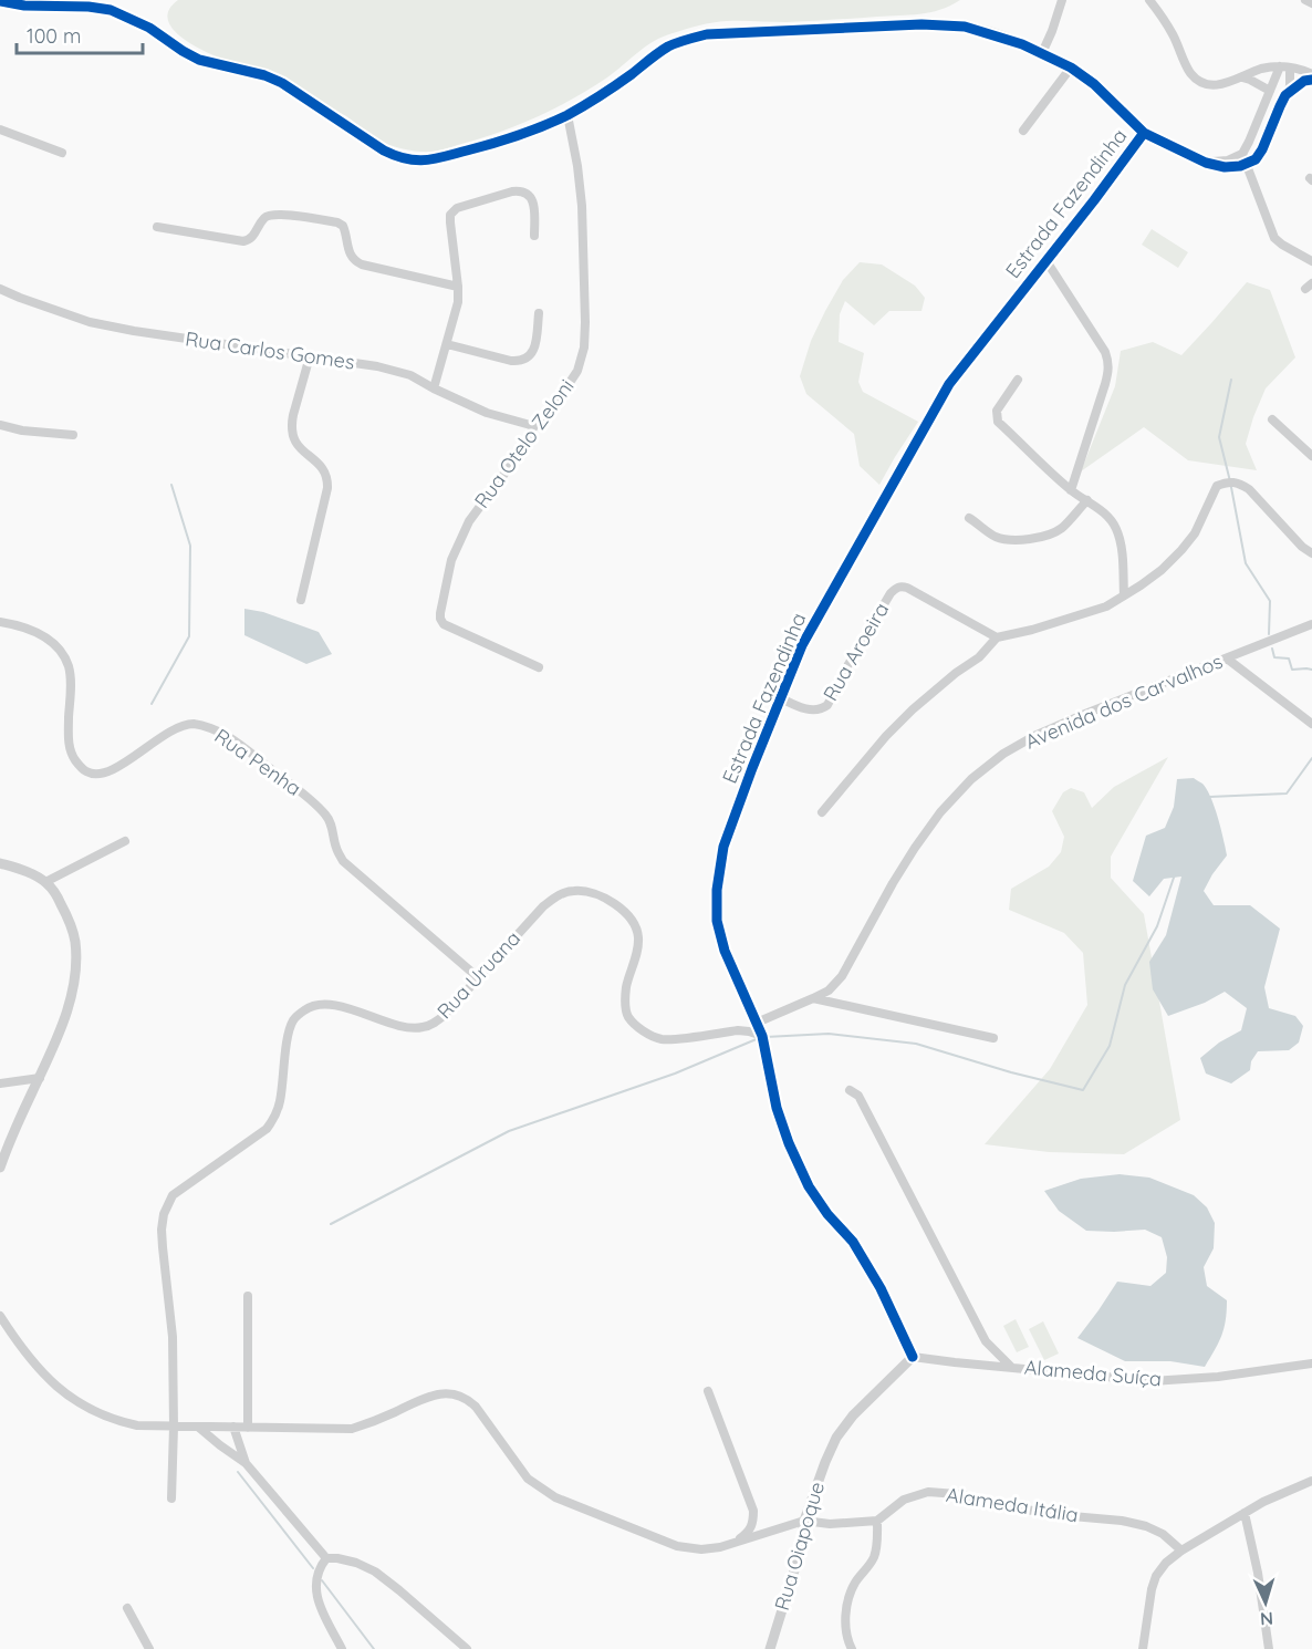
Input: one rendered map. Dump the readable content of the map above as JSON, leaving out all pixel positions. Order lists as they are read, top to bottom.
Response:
{
  "streets": {
    "street": [
      "Estrada Fazendinha",
      "Rua Carlos Gomes",
      "Rua Otelo Zeloni",
      "Rua Aroeira",
      "Avenida dos Carvalhos",
      "Rua Penha",
      "Rua Uruana",
      "Alameda Suíça",
      "Alameda Itália",
      "Rua Oiapoque"
    ]
  },
  "crossings": [
    ["Estrada Fazendinha", "Rua Otelo Zeloni"],
    ["Estrada Fazendinha", "Rua Aroeira"],
    ["Estrada Fazendinha", "Avenida dos Carvalhos"],
    ["Rua Carlos Gomes", "Rua Otelo Zeloni"],
    ["Rua Penha", "Rua Uruana"],
    ["Alameda Suíça", "Rua Oiapoque"]
  ],
  "scale_bar": "100 m",
  "north": "bottom"
}
